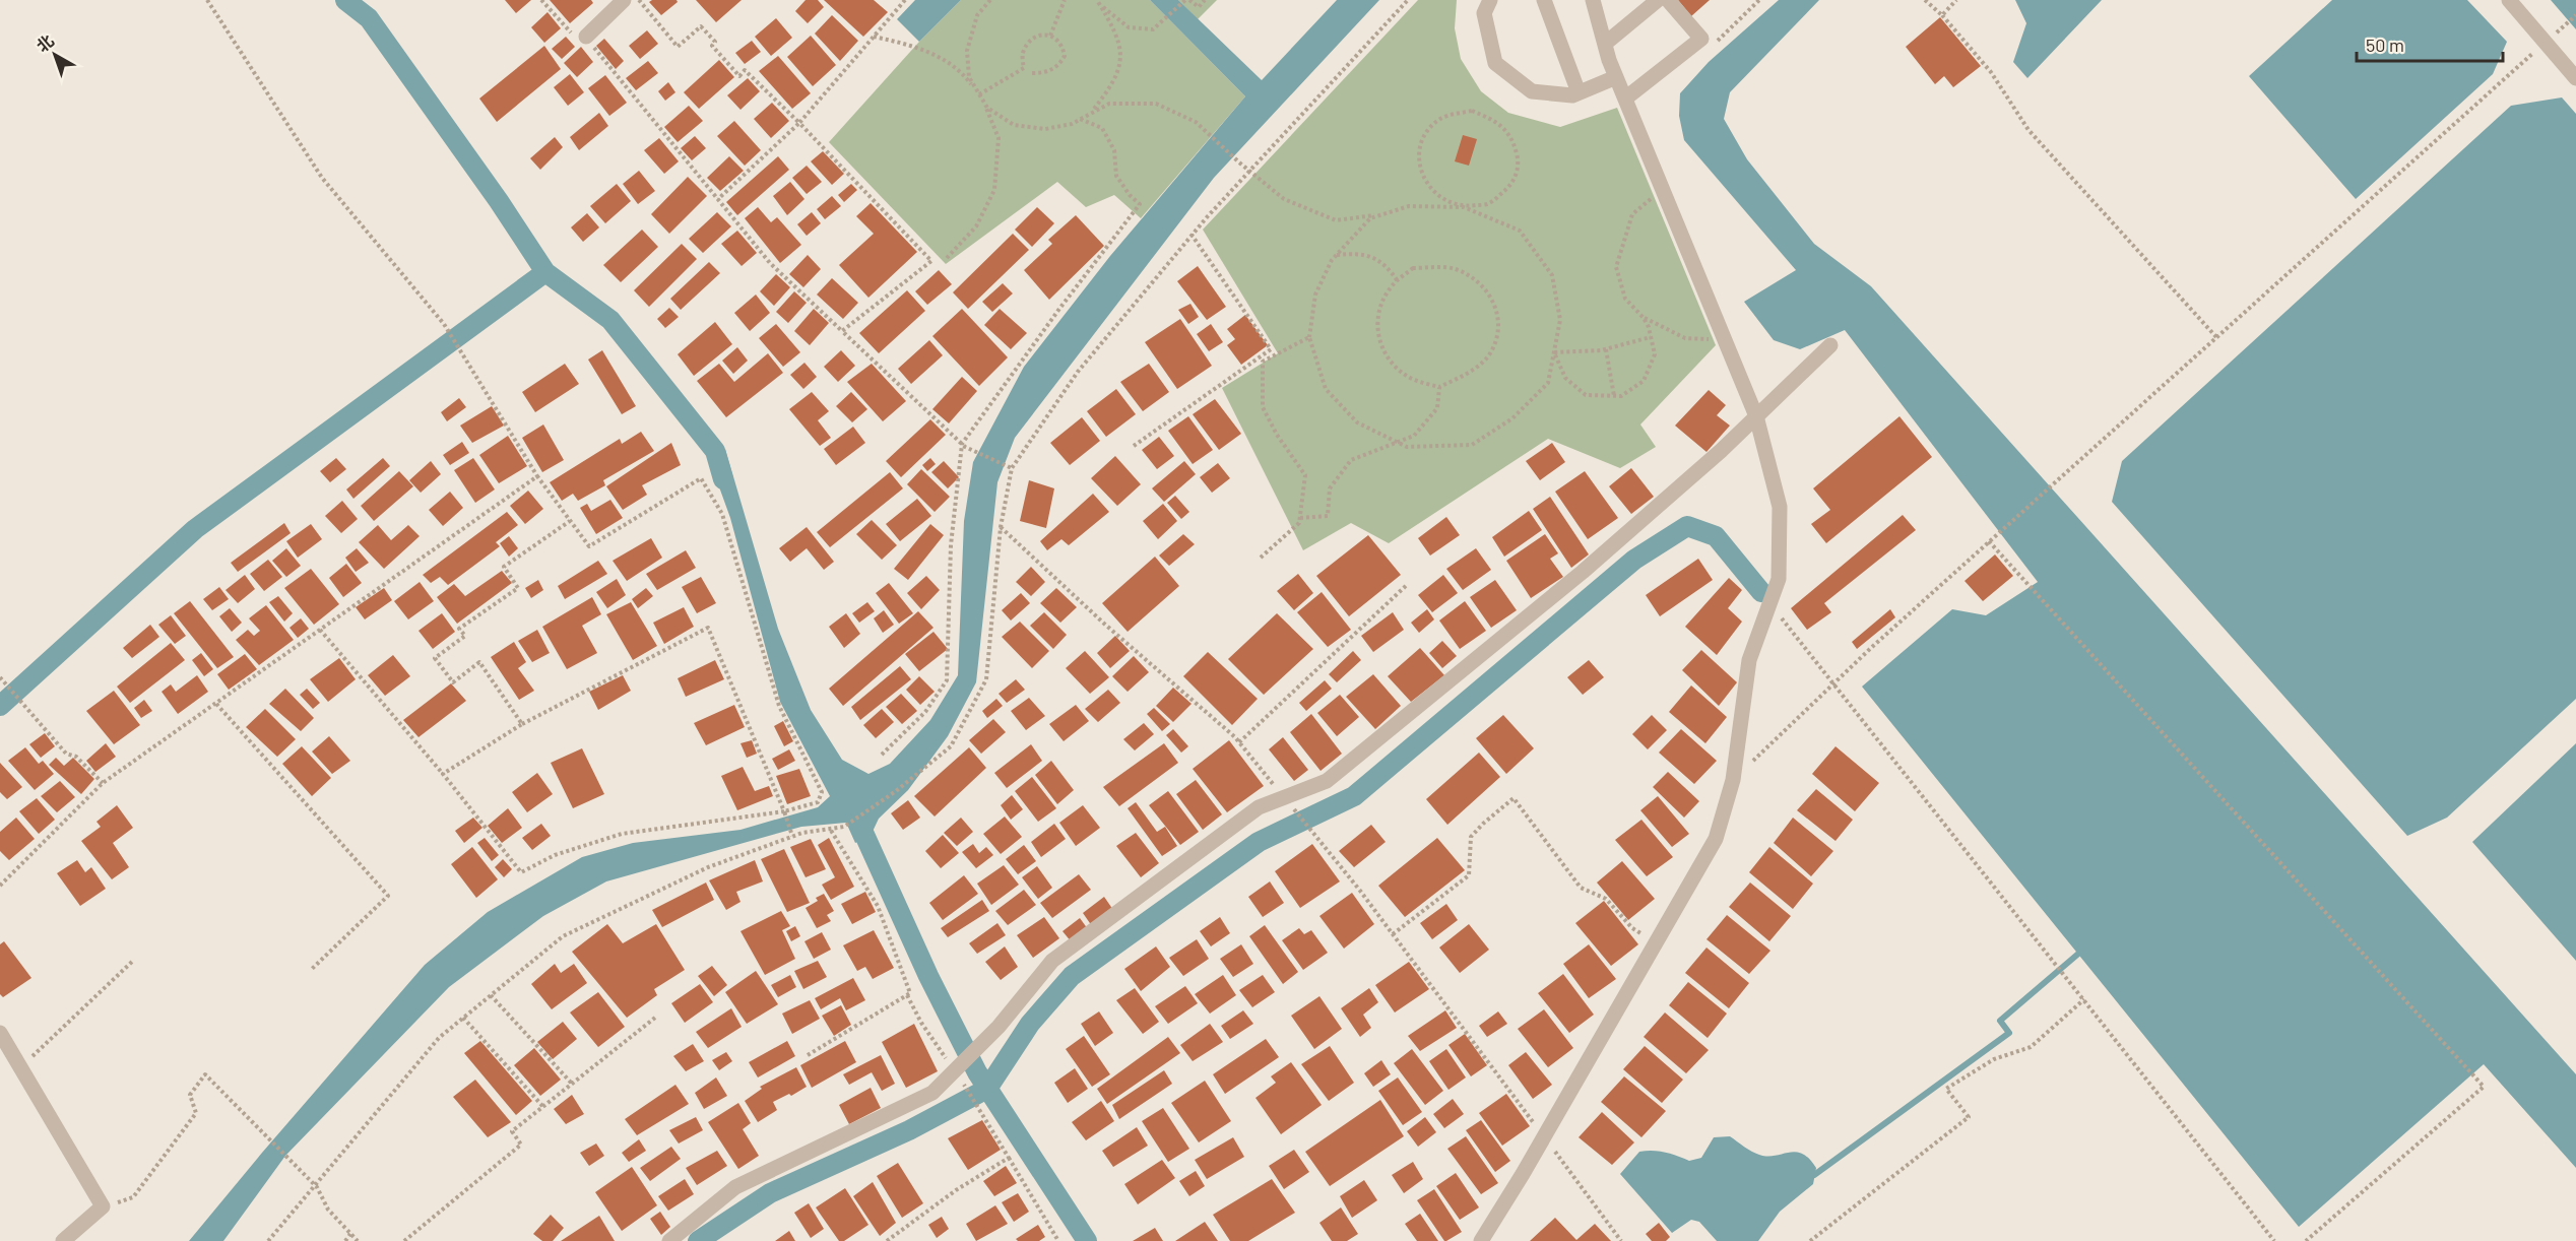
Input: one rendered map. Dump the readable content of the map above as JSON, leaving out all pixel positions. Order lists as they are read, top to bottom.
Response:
{
  "scale_bar": "50 m",
  "north": "top left"
}
